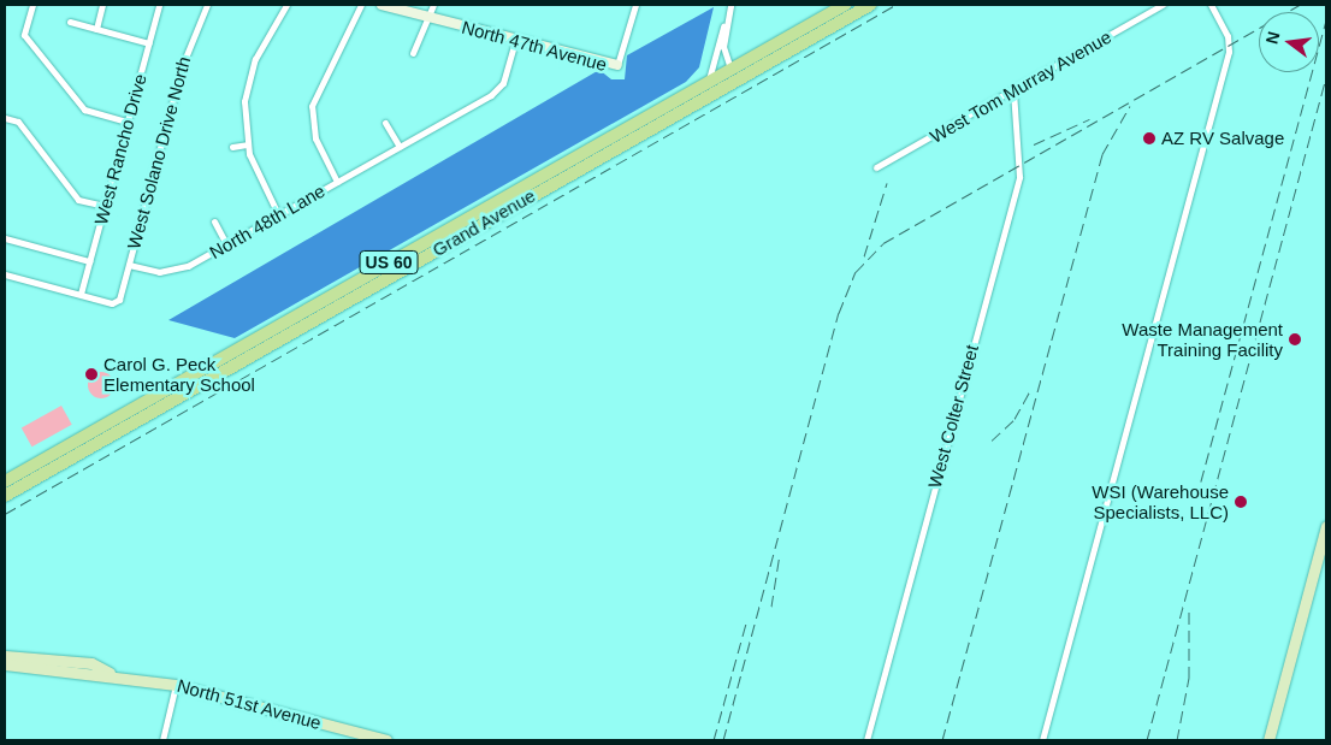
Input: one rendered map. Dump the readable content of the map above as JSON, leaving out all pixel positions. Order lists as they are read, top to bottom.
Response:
{
  "streets": {
    "highway": ["Grand Avenue", "US 60"],
    "main road": ["North 51st Avenue"],
    "street": [
      "North 47th Avenue",
      "West Tom Murray Avenue",
      "West Rancho Drive",
      "West Solano Drive North",
      "North 48th Lane",
      "West Colter Street"
    ]
  },
  "crossings": [
    ["North 47th Avenue", "North 48th Lane"],
    ["West Tom Murray Avenue", "West Colter Street"],
    ["West Rancho Drive", "West Solano Drive North"],
    ["West Solano Drive North", "North 48th Lane"]
  ],
  "places": [
    "AZ RV Salvage",
    "Waste Management Training Facility",
    "Carol G. Peck Elementary School",
    "WSI (Warehouse Specialists, LLC)"
  ],
  "north": "left"
}
